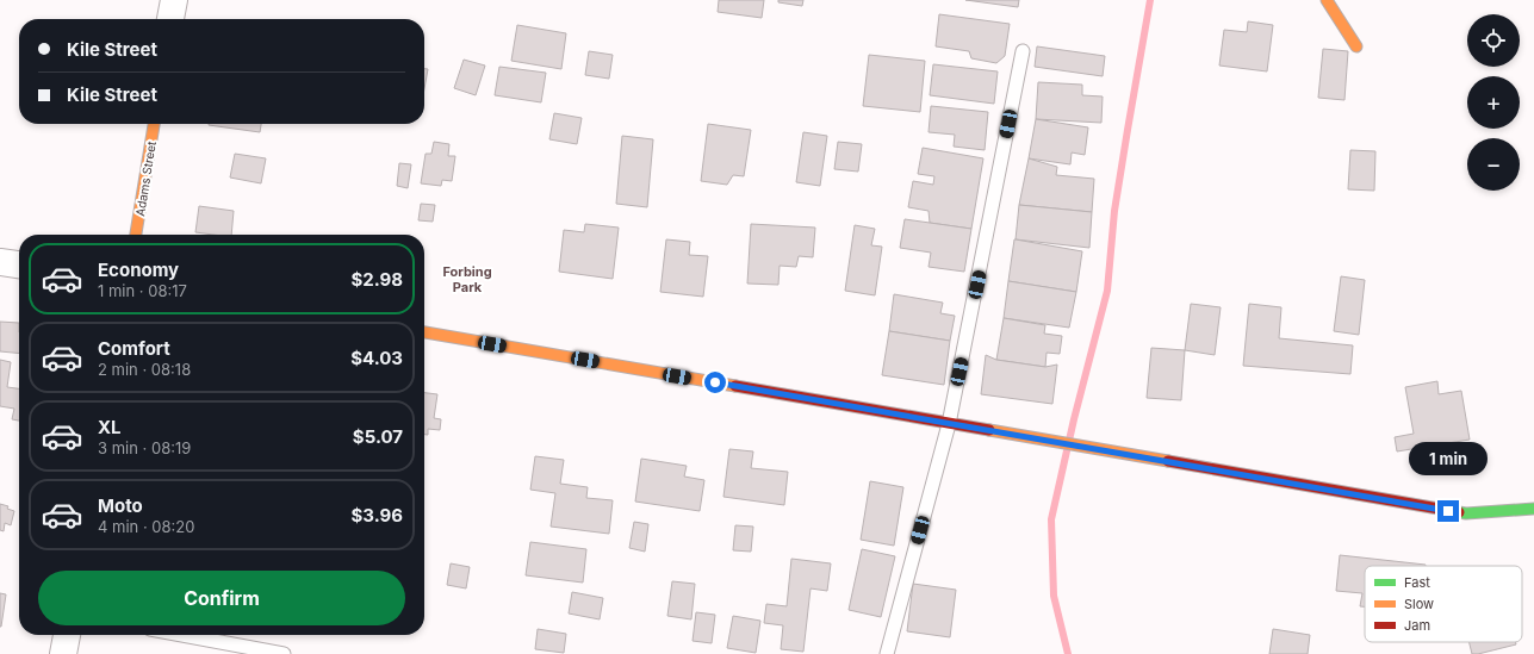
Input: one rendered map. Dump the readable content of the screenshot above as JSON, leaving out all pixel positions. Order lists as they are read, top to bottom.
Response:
{
  "streets": {
    "street": ["Adams Street"]
  },
  "districts": ["Forbing Park"],
  "legend": ["Fast", "Slow", "Jam"],
  "page": {
    "map_buttons": ["+", "−"],
    "banner": ["Kile Street", "Kile Street"],
    "list": [
      {
        "name": "Economy",
        "note": "1 min · 08:17",
        "value": "$2.98"
      },
      {
        "name": "Comfort",
        "note": "2 min · 08:18",
        "value": "$4.03"
      },
      {
        "name": "XL",
        "note": "3 min · 08:19",
        "value": "$5.07"
      },
      {
        "name": "Moto",
        "note": "4 min · 08:20",
        "value": "$3.96"
      }
    ],
    "bubble": "1 min",
    "buttons": "Confirm"
  }
}
